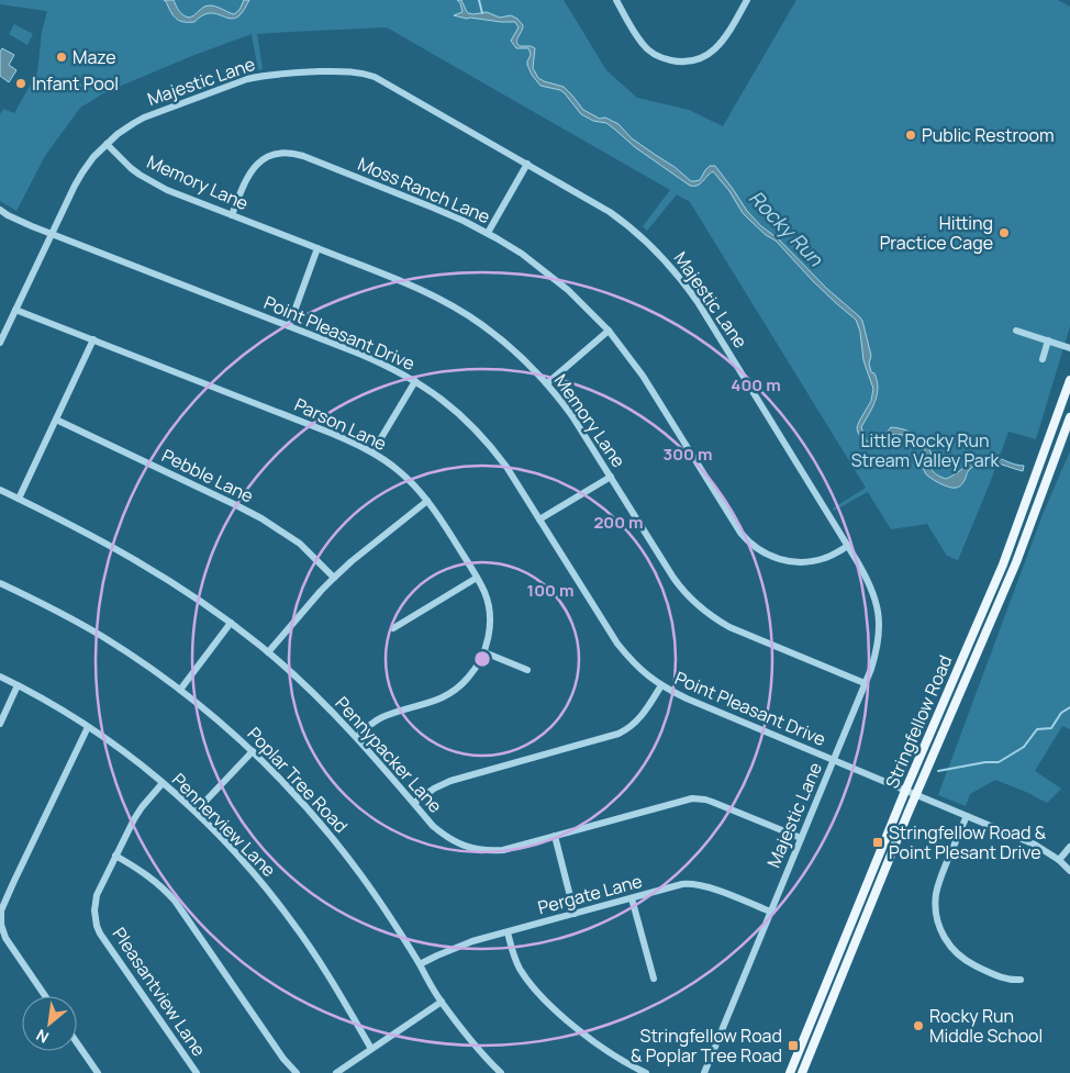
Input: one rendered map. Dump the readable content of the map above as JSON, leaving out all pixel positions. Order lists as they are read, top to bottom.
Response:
{
  "streets": {
    "main road": ["Stringfellow Road"],
    "street": [
      "Majestic Lane",
      "Memory Lane",
      "Moss Ranch Lane",
      "Point Pleasant Drive",
      "Parson Lane",
      "Pebble Lane",
      "Pennypacker Lane",
      "Poplar Tree Road",
      "Pennerview Lane",
      "Pergate Lane",
      "Pleasantview Lane"
    ]
  },
  "crossings": [
    ["Majestic Lane", "Memory Lane"],
    ["Majestic Lane", "Moss Ranch Lane"],
    ["Majestic Lane", "Point Pleasant Drive"],
    ["Majestic Lane", "Parson Lane"],
    ["Majestic Lane", "Pennypacker Lane"],
    ["Majestic Lane", "Pergate Lane"],
    ["Memory Lane", "Moss Ranch Lane"],
    ["Point Pleasant Drive", "Stringfellow Road"],
    ["Parson Lane", "Pennypacker Lane"],
    ["Poplar Tree Road", "Pergate Lane"],
    ["Pennerview Lane", "Pleasantview Lane"]
  ],
  "water": ["Rocky Run"],
  "parks": ["Little Rocky Run Stream Valley Park"],
  "places": {
    "other": [
      "Maze",
      "Infant Pool",
      "Public Restroom",
      "Hitting Practice Cage",
      "Rocky Run Middle School"
    ],
    "transit": ["Stringfellow Road & Point Plesant Drive", "Stringfellow Road & Poplar Tree Road"]
  },
  "north": "bottom left",
  "rings": [
    "400 m",
    "300 m",
    "200 m",
    "100 m"
  ]
}
